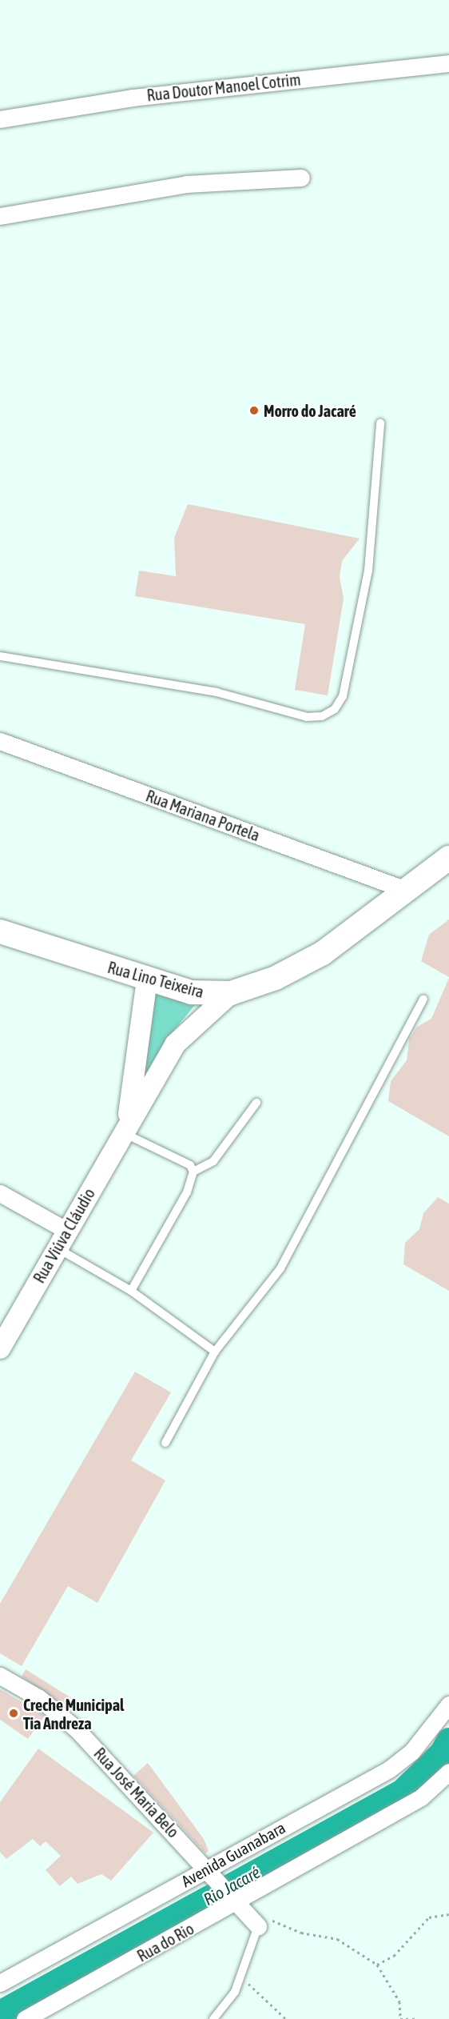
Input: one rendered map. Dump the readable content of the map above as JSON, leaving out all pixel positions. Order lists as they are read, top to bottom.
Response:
{
  "streets": {
    "main road": ["Rua Lino Teixeira"],
    "street": [
      "Rua Doutor Manoel Cotrim",
      "Rua Mariana Portela",
      "Rua Viúva Cláudio",
      "Rua José Maria Belo",
      "Avenida Guanabara",
      "Rua do Rio"
    ]
  },
  "crossings": [
    ["Rua Mariana Portela", "Rua Lino Teixeira"],
    ["Rua Lino Teixeira", "Rua Viúva Cláudio"],
    ["Rua José Maria Belo", "Avenida Guanabara"],
    ["Rua José Maria Belo", "Rua do Rio"]
  ],
  "water": ["Rio Jacaré"],
  "places": ["Morro do Jacaré", "Creche Municipal Tia Andreza"]
}
